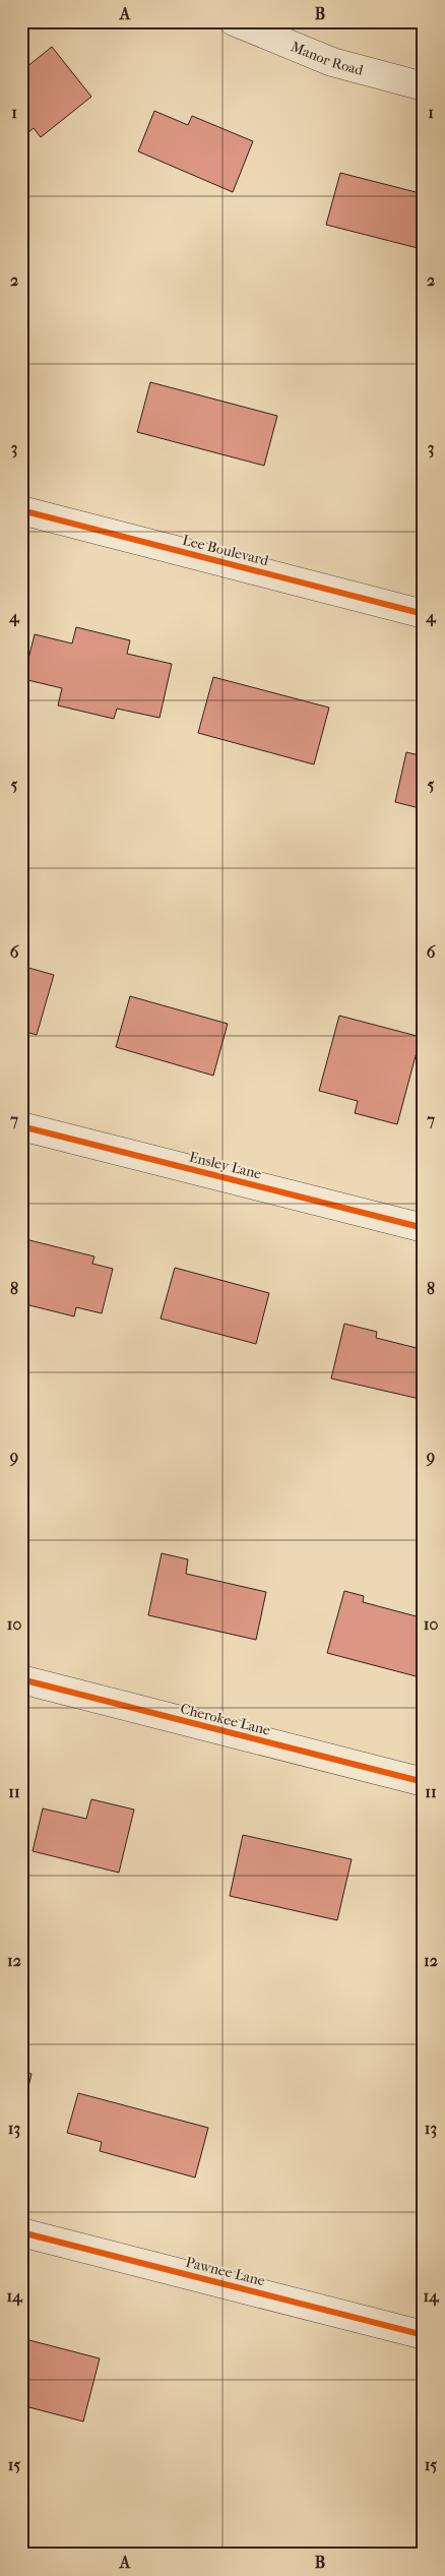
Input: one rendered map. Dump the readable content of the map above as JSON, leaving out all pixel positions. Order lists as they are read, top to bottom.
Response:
{
  "streets": {
    "street": [
      "Manor Road",
      "Lee Boulevard",
      "Ensley Lane",
      "Cherokee Lane",
      "Pawnee Lane"
    ]
  },
  "grid": {
    "columns": ["A", "B"],
    "rows": [
      "1",
      "2",
      "3",
      "4",
      "5",
      "6",
      "7",
      "8",
      "9",
      "10",
      "11",
      "12",
      "13",
      "14",
      "15"
    ]
  }
}
